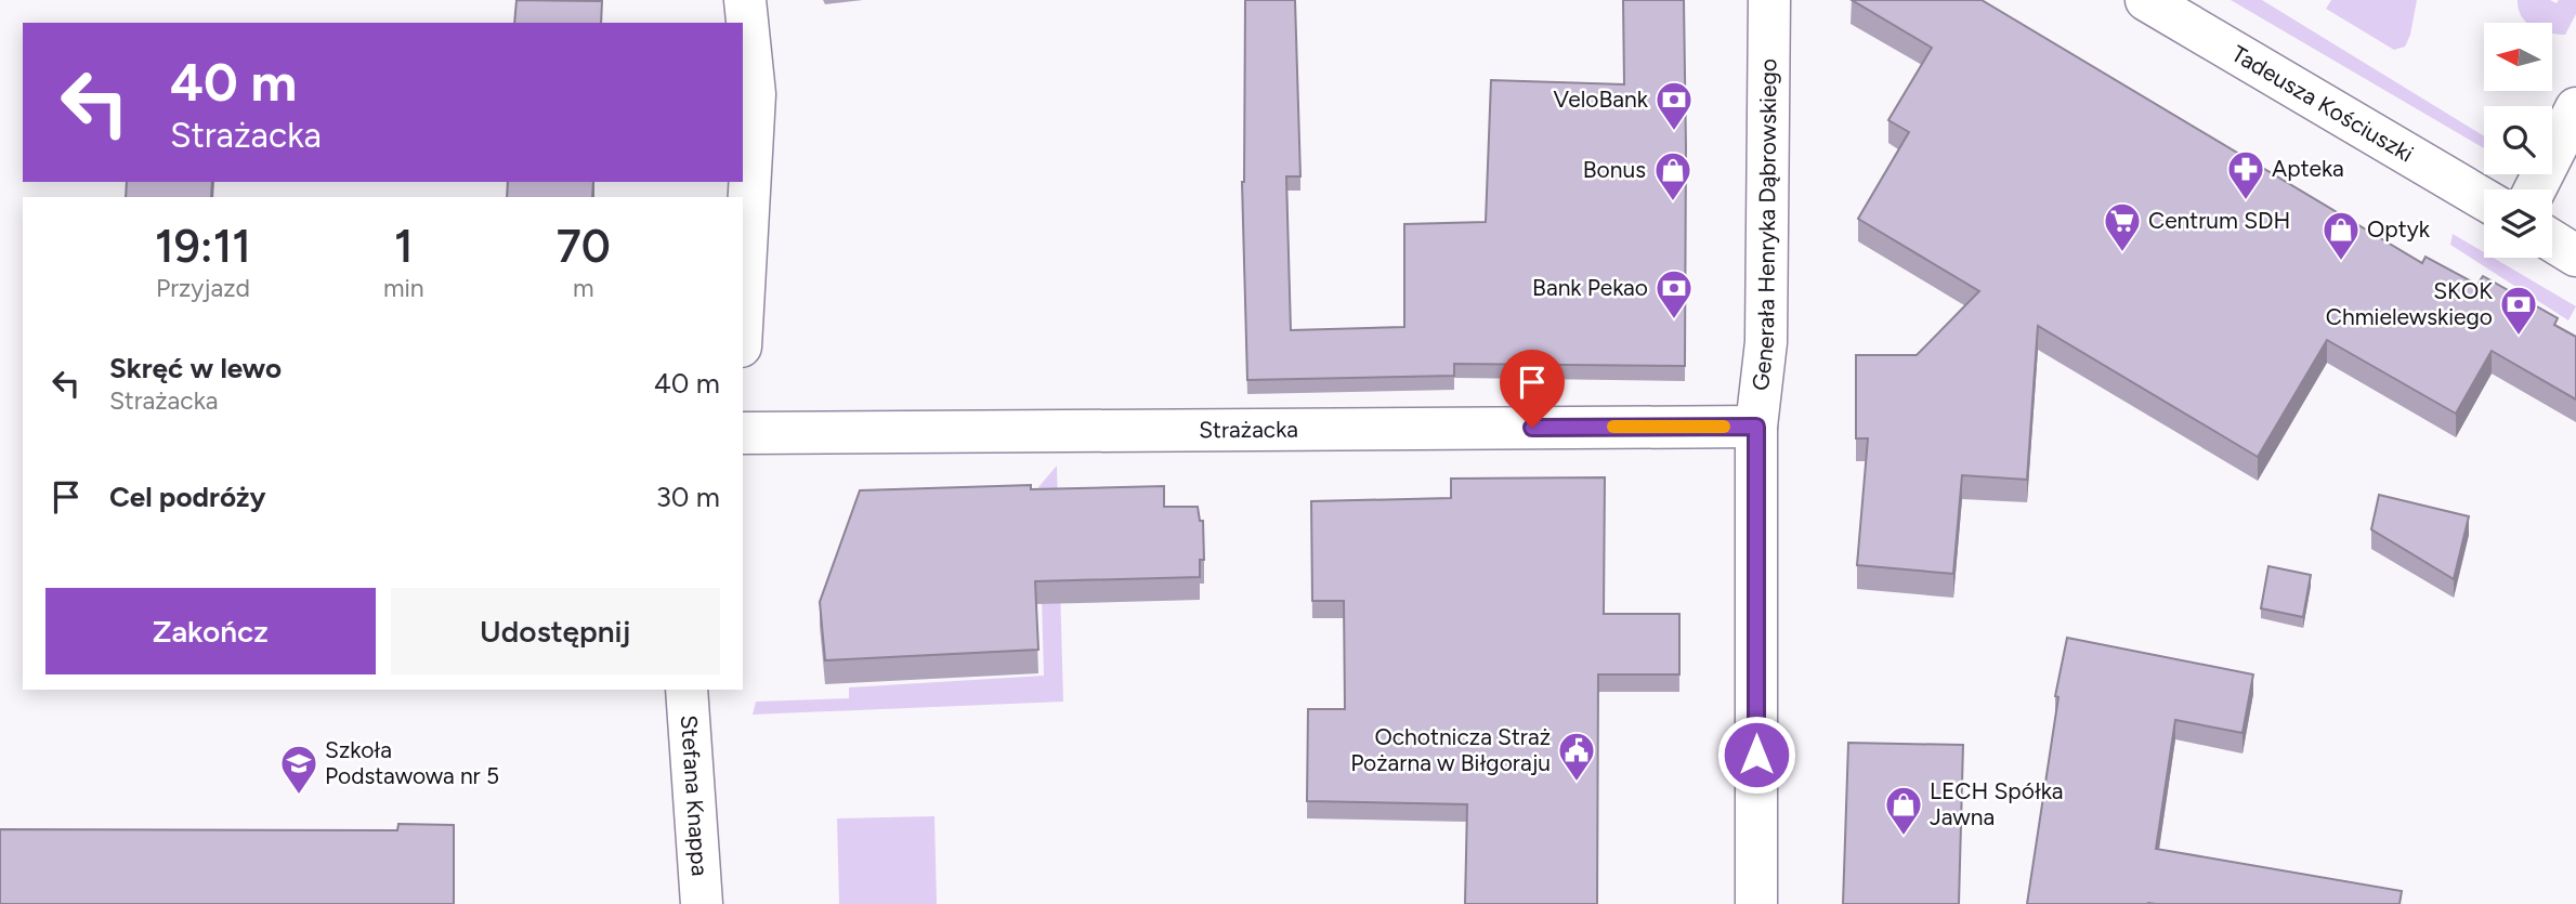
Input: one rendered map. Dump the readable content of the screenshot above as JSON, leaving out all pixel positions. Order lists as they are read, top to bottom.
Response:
{
  "streets": {
    "street": [
      "Tadeusza Kościuszki",
      "Generała Henryka Dąbrowskiego",
      "Strażacka",
      "Stefana Knappa"
    ]
  },
  "crossings": [
    ["Generała Henryka Dąbrowskiego", "Strażacka"]
  ],
  "places": {
    "bank": ["VeloBank", "Bank Pekao", "SKOK Chmielewskiego"],
    "pharmacy": ["Apteka"],
    "shop": ["Bonus", "Optyk", "LECH Spółka Jawna"],
    "supermarket": ["Centrum SDH"],
    "public building": ["Ochotnicza Straż Pożarna w Biłgoraju"],
    "school or university": ["Szkoła Podstawowa nr 5"]
  },
  "north": "left",
  "page": {
    "turn": ["40 m", "Strażacka"],
    "eta": [
      "19:11",
      "Przyjazd",
      "1",
      "min",
      "70",
      "m"
    ],
    "list": [
      {
        "name": "Skręć w lewo",
        "note": "Strażacka",
        "value": "40 m"
      },
      {
        "name": "Cel podróży",
        "value": "30 m"
      }
    ],
    "buttons": ["Zakończ", "Udostępnij"]
  }
}
